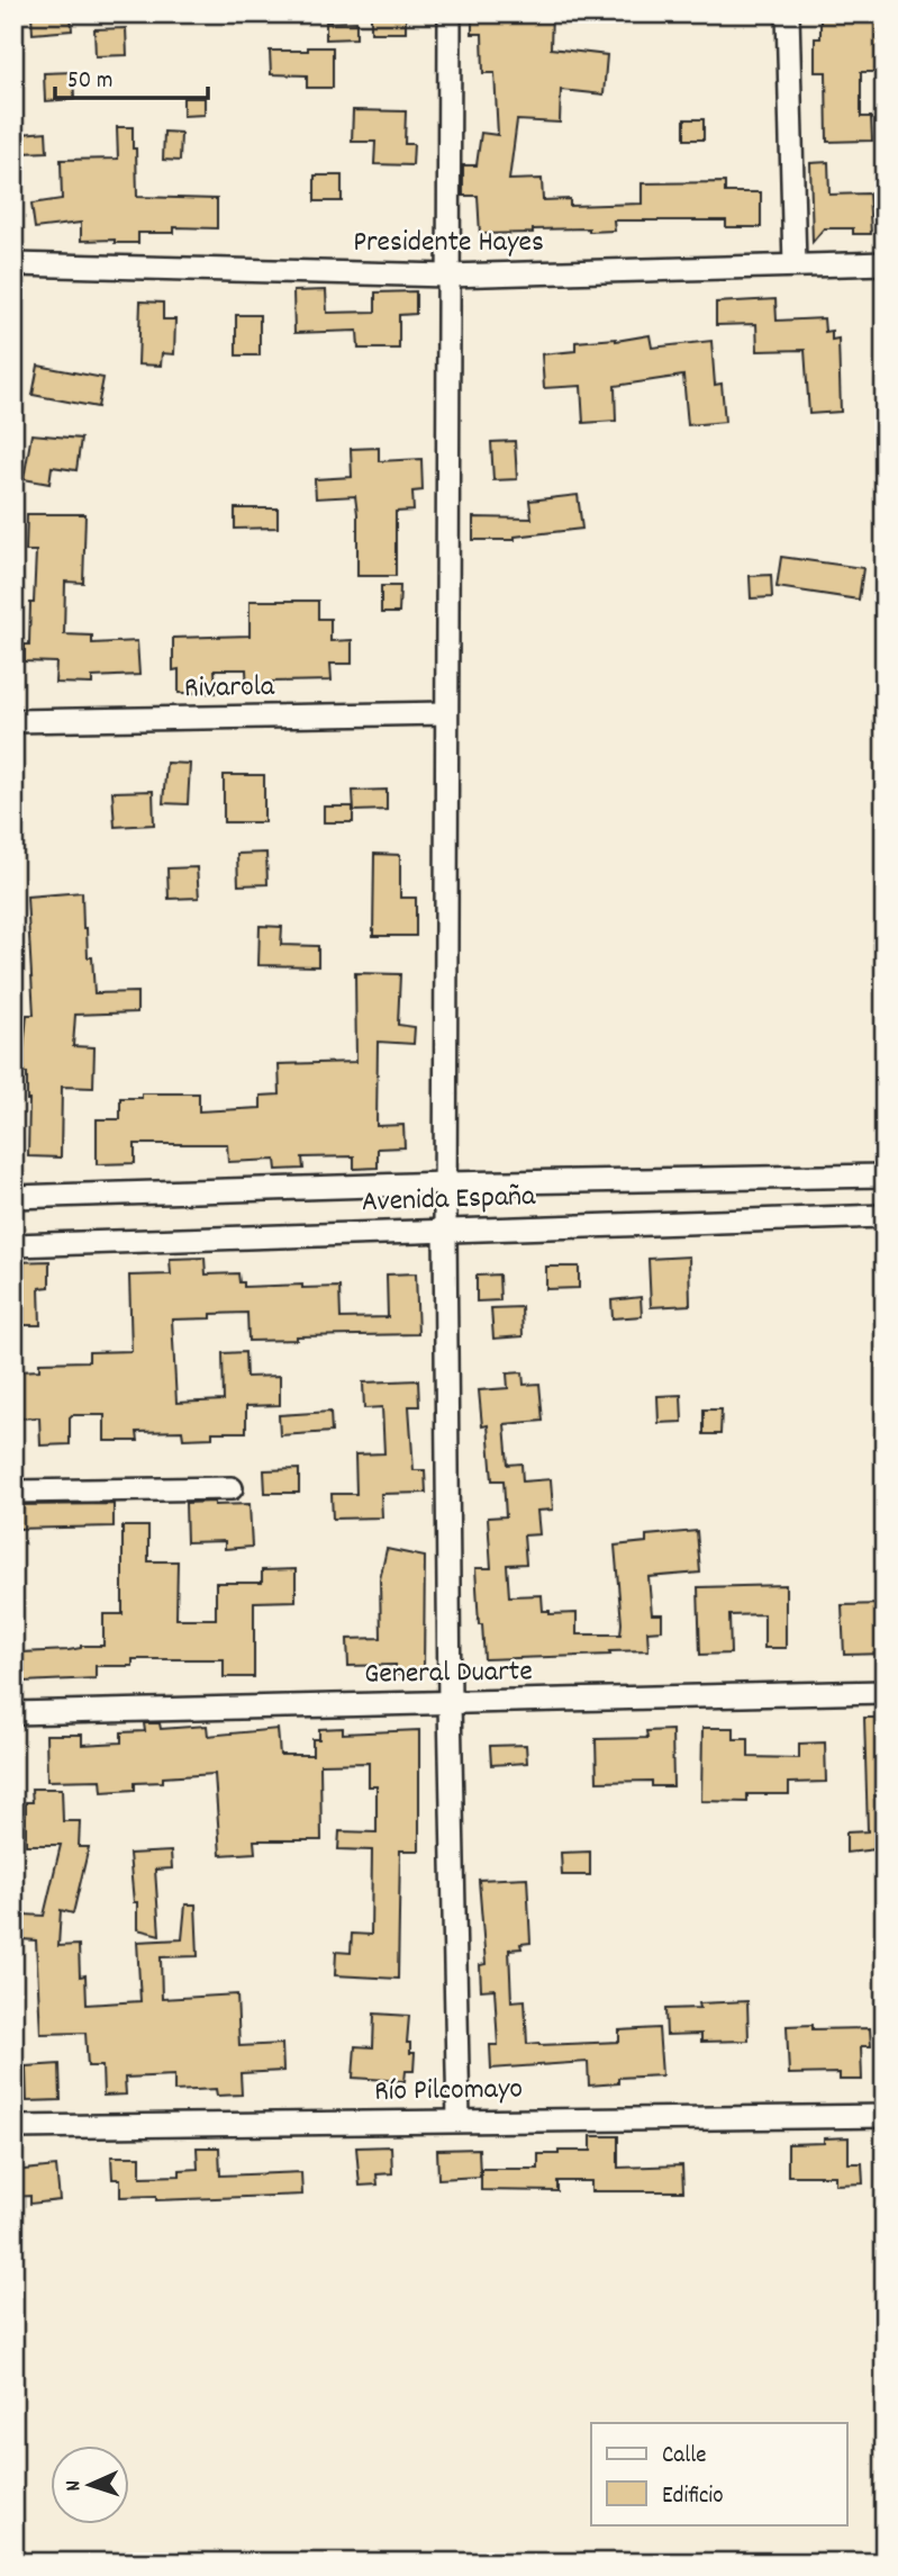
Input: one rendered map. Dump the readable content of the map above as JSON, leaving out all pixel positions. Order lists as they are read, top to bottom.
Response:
{
  "streets": {
    "street": [
      "Presidente Hayes",
      "Rivarola",
      "Avenida España",
      "General Duarte",
      "Río Pilcomayo"
    ]
  },
  "legend": ["Calle", "Edificio"],
  "scale_bar": "50 m",
  "north": "left"
}
